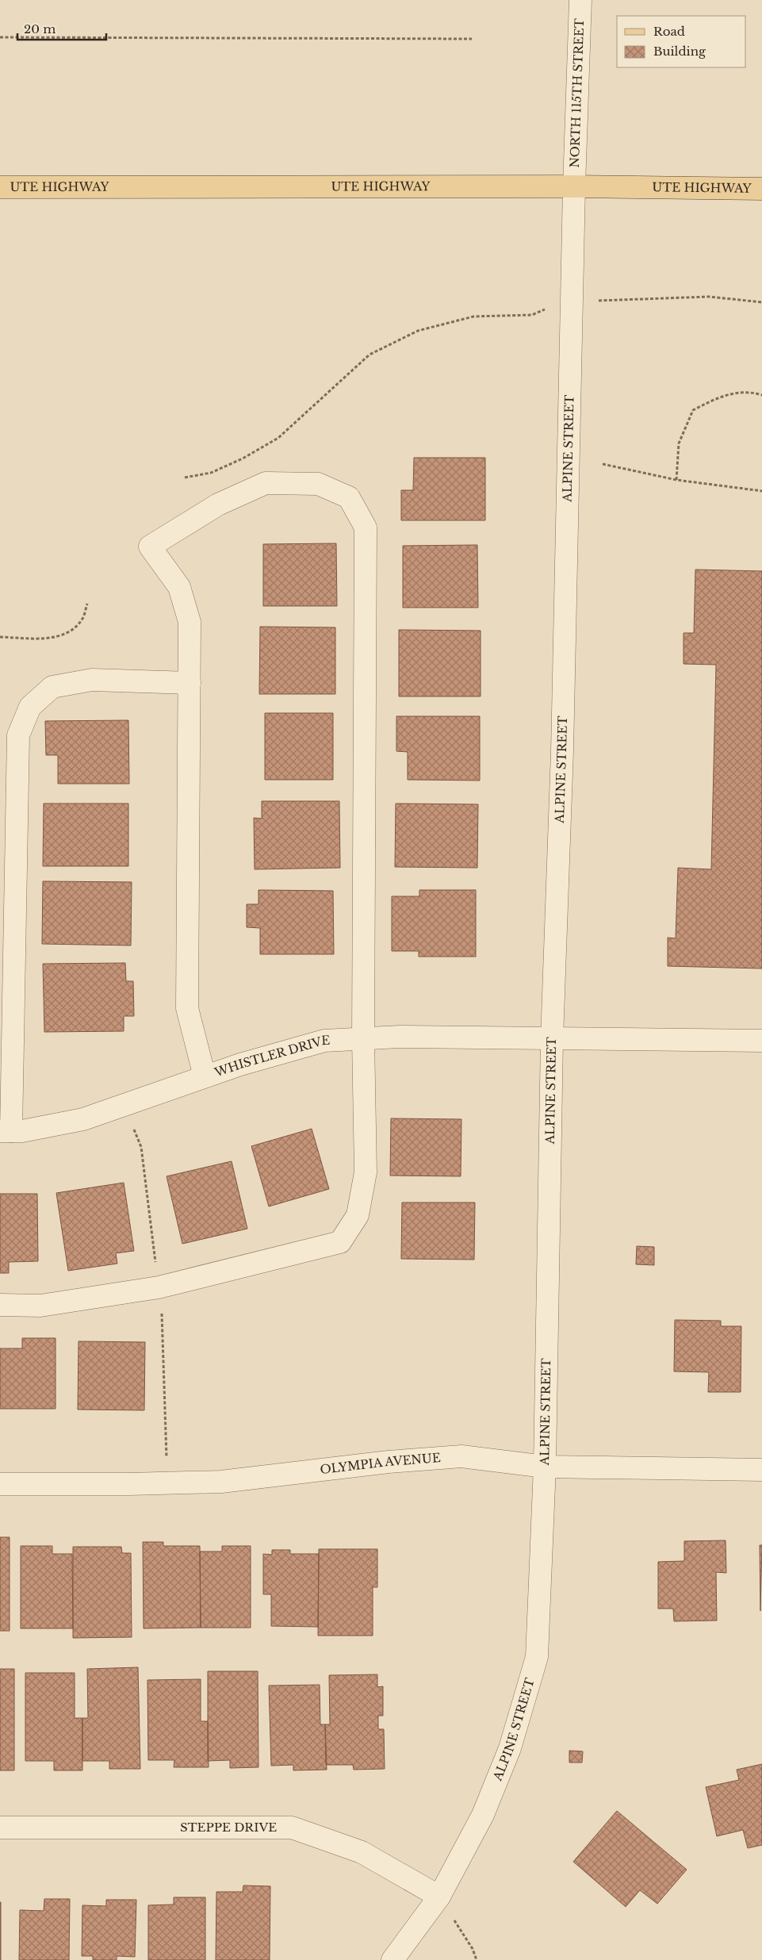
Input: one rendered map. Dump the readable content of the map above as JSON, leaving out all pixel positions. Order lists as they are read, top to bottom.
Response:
{
  "streets": {
    "main road": ["UTE HIGHWAY"],
    "street": [
      "NORTH 115TH STREET",
      "ALPINE STREET",
      "WHISTLER DRIVE",
      "OLYMPIA AVENUE",
      "STEPPE DRIVE"
    ]
  },
  "crossings": [
    ["NORTH 115TH STREET", "UTE HIGHWAY"],
    ["NORTH 115TH STREET", "ALPINE STREET"],
    ["UTE HIGHWAY", "ALPINE STREET"],
    ["ALPINE STREET", "WHISTLER DRIVE"],
    ["ALPINE STREET", "OLYMPIA AVENUE"],
    ["ALPINE STREET", "STEPPE DRIVE"]
  ],
  "legend": ["Road", "Building"],
  "scale_bar": "20 m"
}
